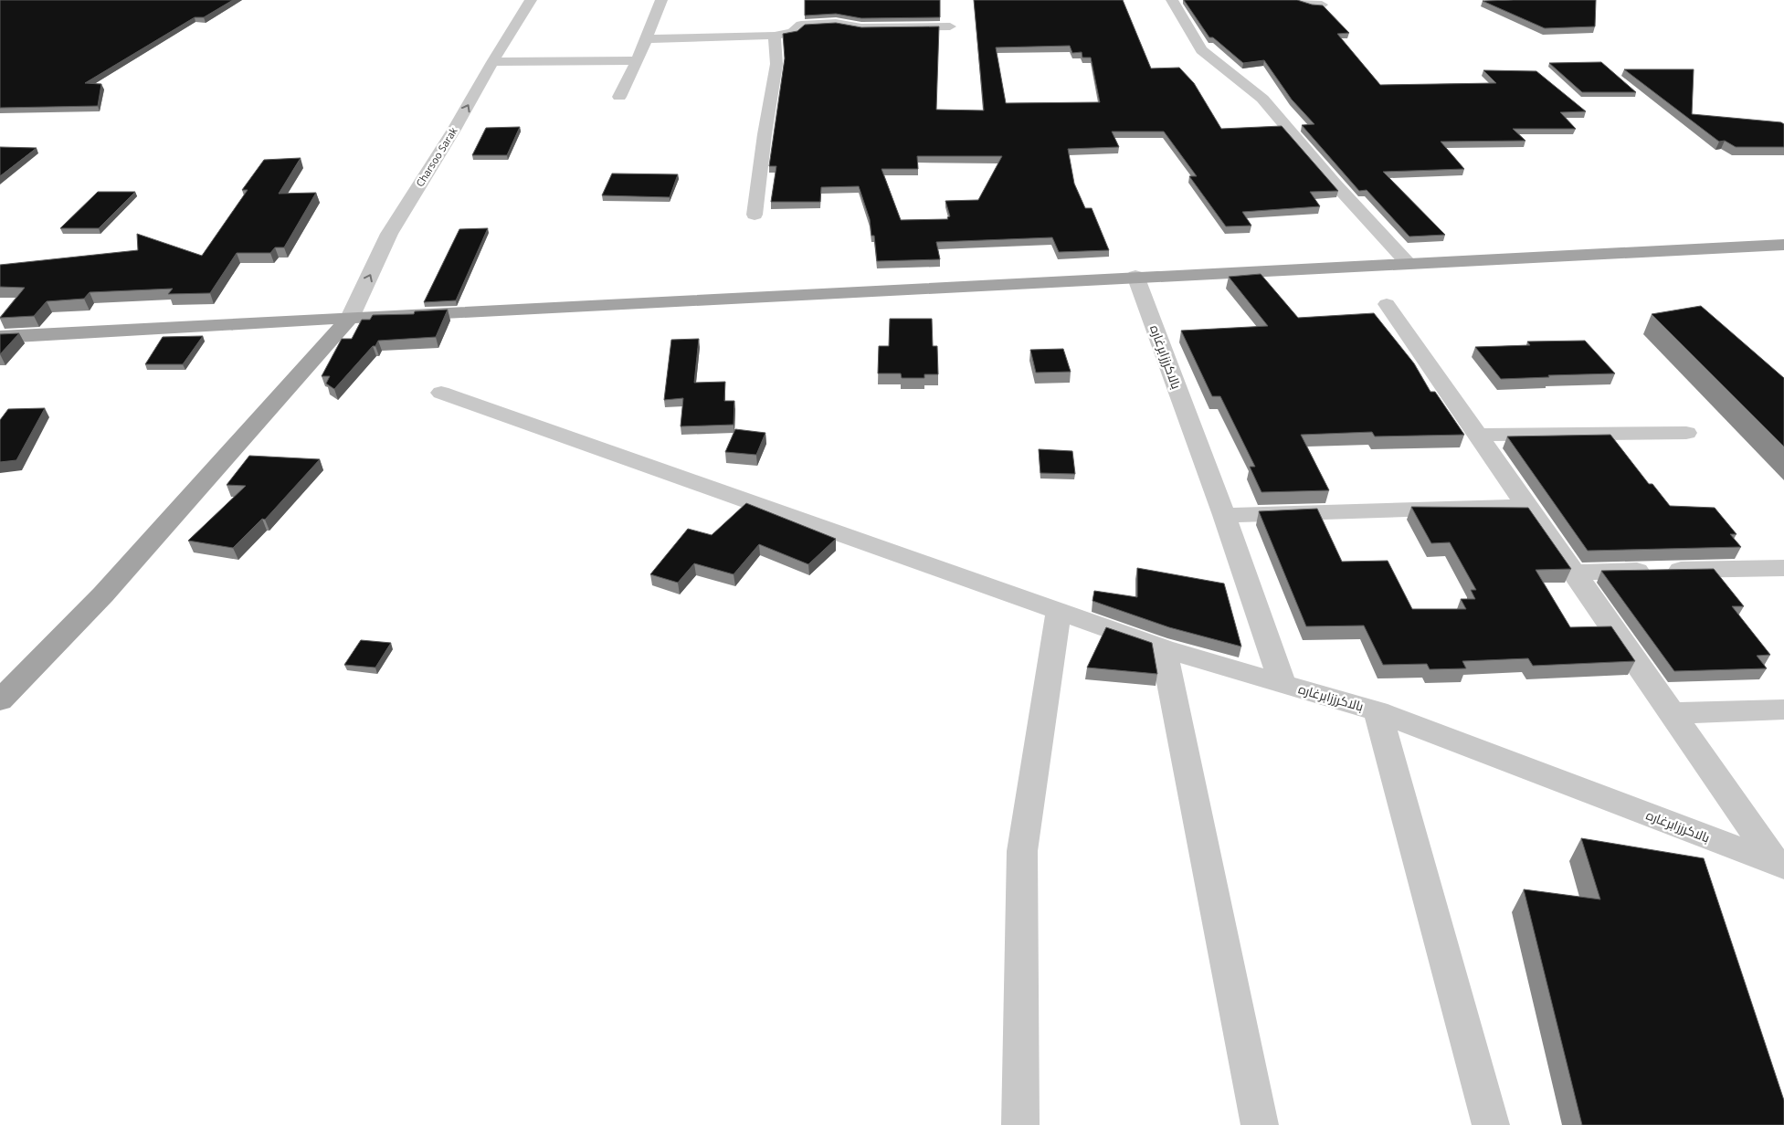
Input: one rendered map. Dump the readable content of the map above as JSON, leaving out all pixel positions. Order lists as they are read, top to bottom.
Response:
{
  "streets": {
    "street": ["Charsoo Sarak", "بالاکرززابرغاره"]
  },
  "one_way": ["Charsoo Sarak"]
}
